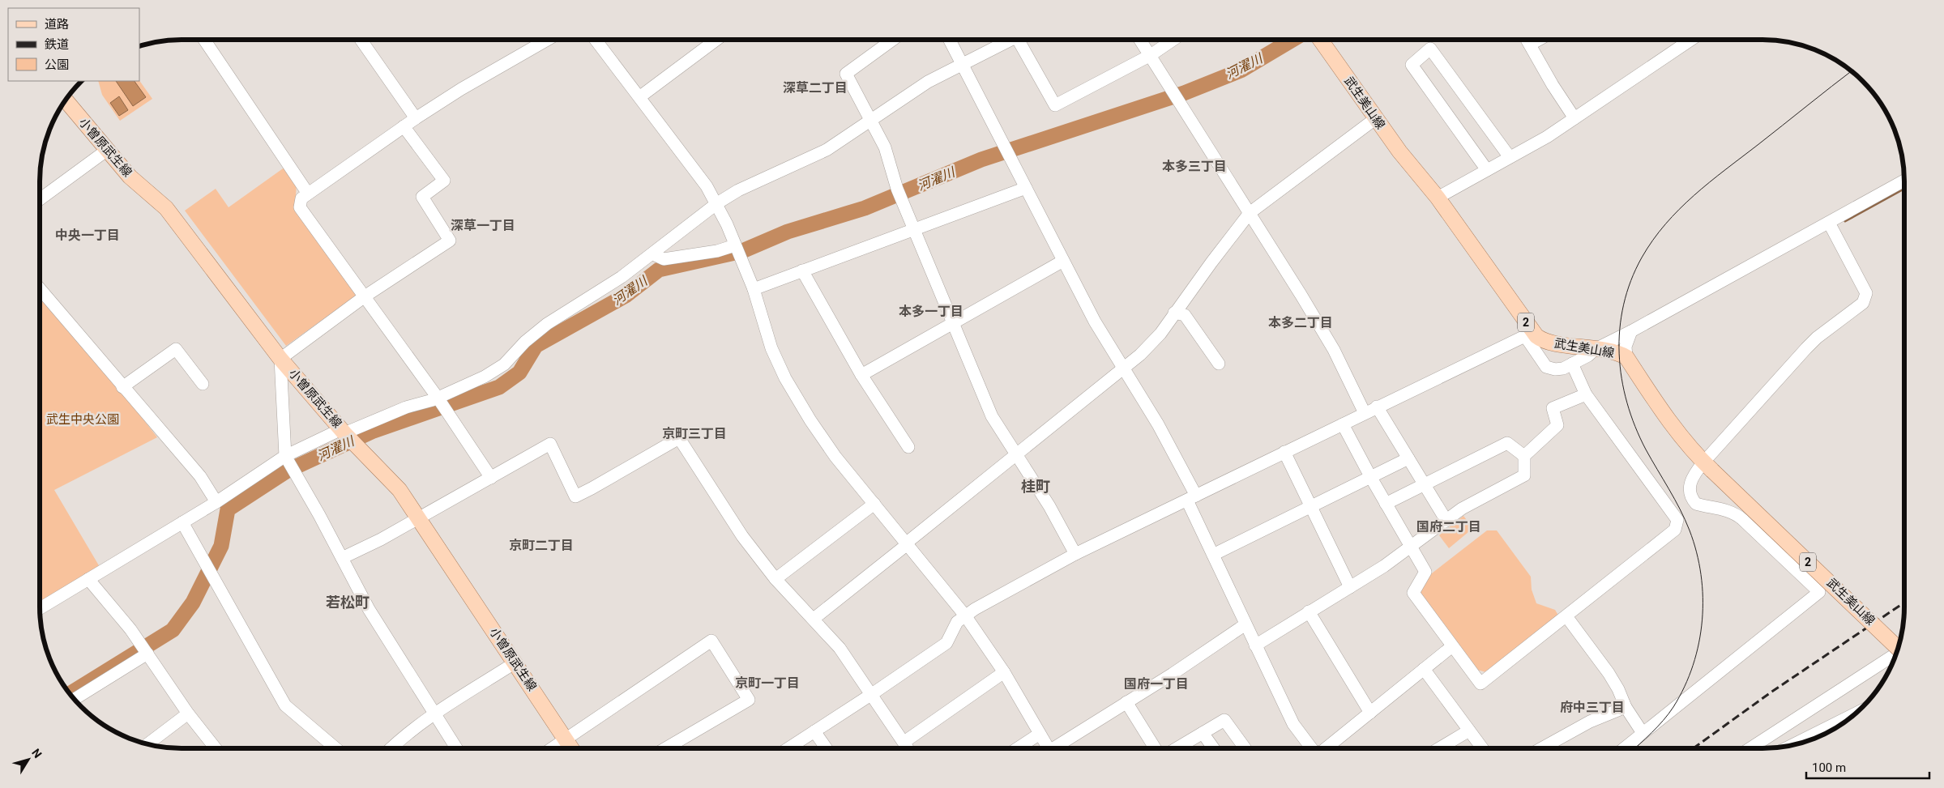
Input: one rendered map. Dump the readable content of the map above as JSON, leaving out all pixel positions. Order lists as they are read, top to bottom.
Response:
{
  "streets": {
    "main road": ["武生美山線", "小曽原武生線", "2"]
  },
  "districts": [
    "深草二丁目",
    "本多三丁目",
    "深草一丁目",
    "中央一丁目",
    "本多一丁目",
    "本多二丁目",
    "京町三丁目",
    "桂町",
    "国府二丁目",
    "京町二丁目",
    "若松町",
    "京町一丁目",
    "国府一丁目",
    "府中三丁目"
  ],
  "water": ["河濯川"],
  "parks": ["武生中央公園"],
  "legend": ["道路", "鉄道", "公園"],
  "scale_bar": "100 m",
  "north": "top right"
}
